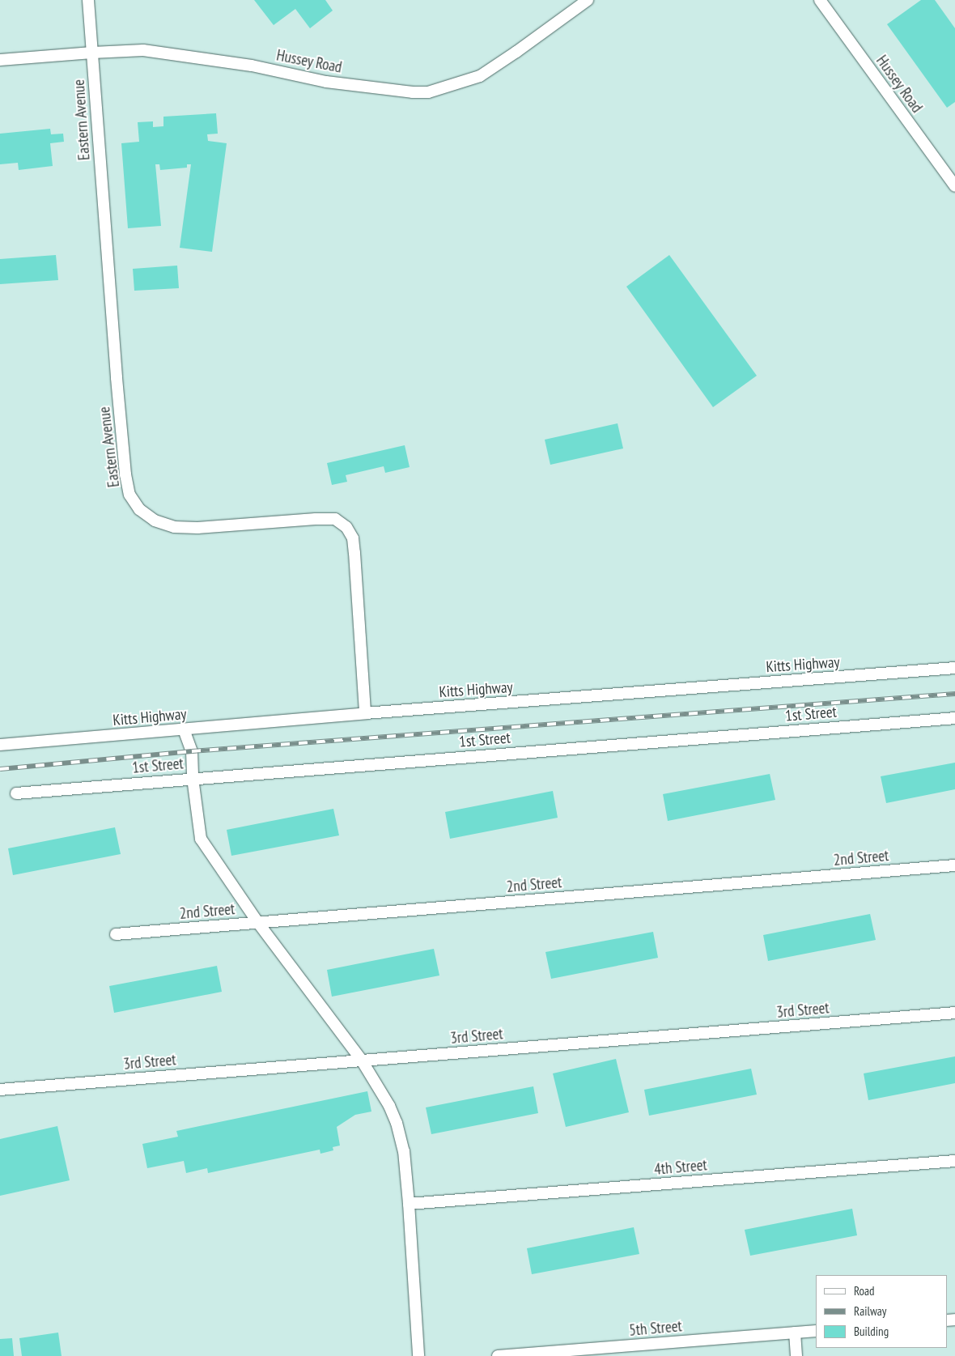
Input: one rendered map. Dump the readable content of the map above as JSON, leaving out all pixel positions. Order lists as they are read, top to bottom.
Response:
{
  "streets": {
    "street": [
      "Hussey Road",
      "Eastern Avenue",
      "Kitts Highway",
      "1st Street",
      "2nd Street",
      "3rd Street",
      "4th Street",
      "5th Street"
    ]
  },
  "crossings": [
    ["Hussey Road", "Eastern Avenue"],
    ["Eastern Avenue", "Kitts Highway"]
  ],
  "legend": ["Road", "Railway", "Building"]
}
